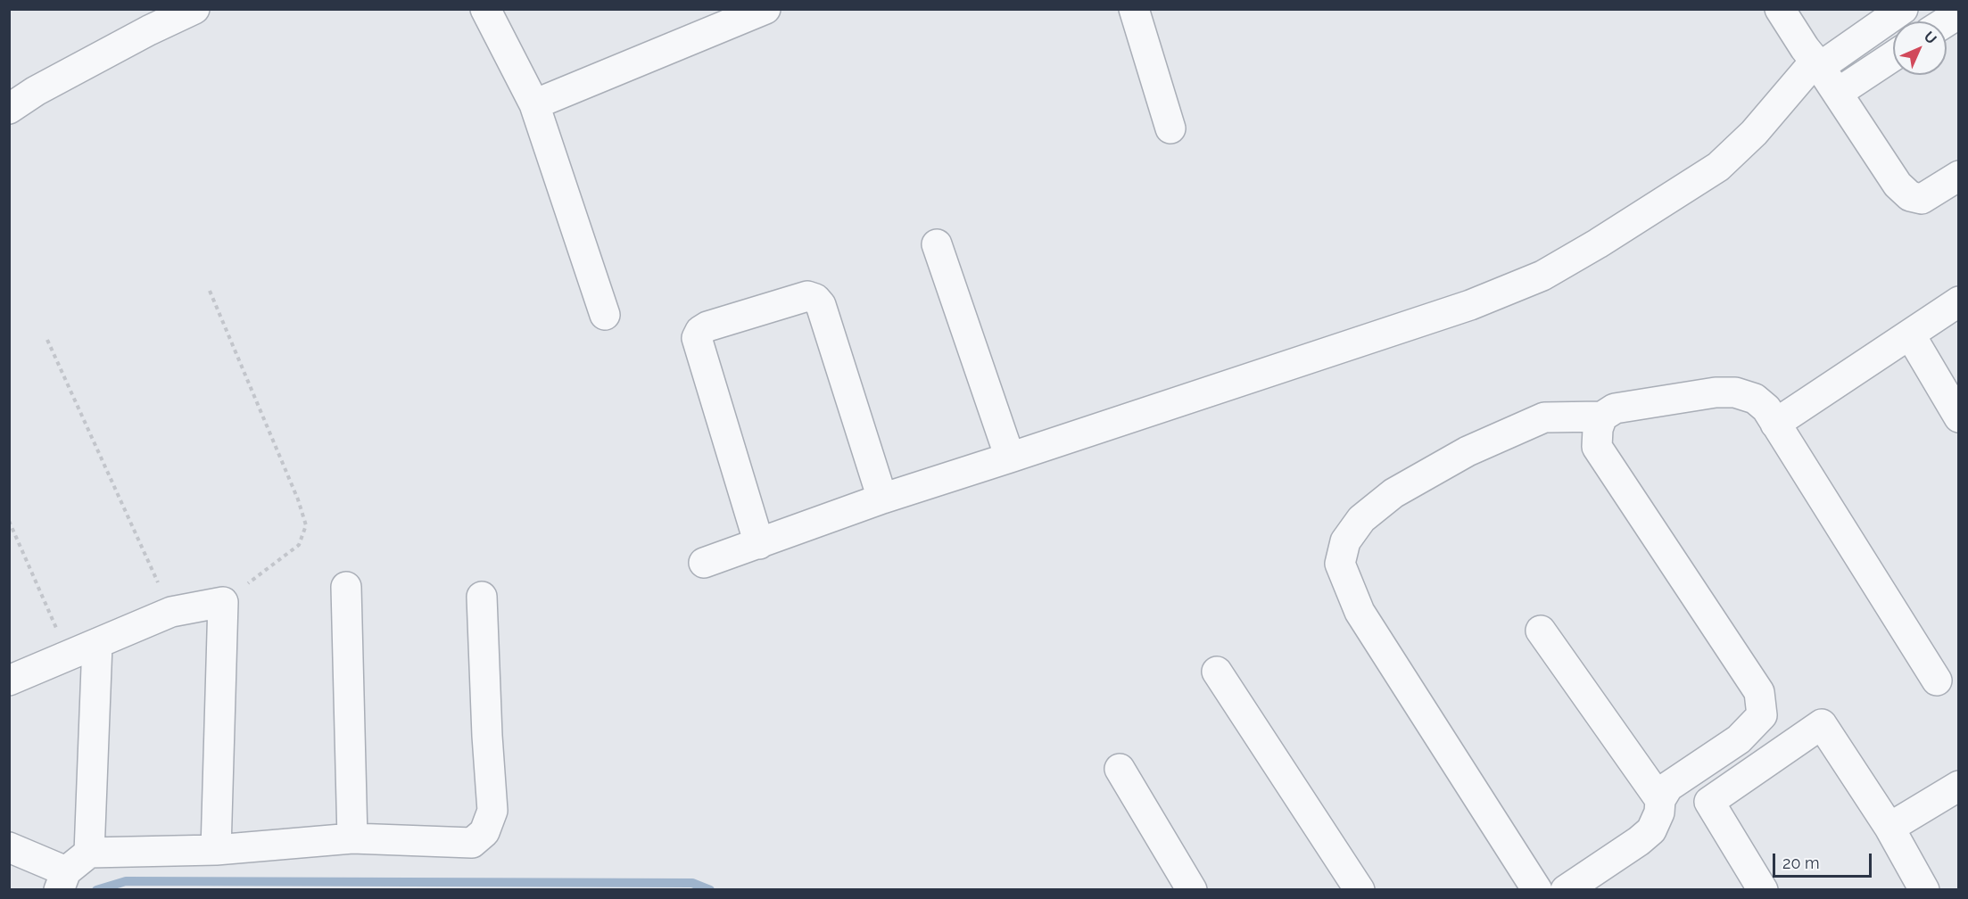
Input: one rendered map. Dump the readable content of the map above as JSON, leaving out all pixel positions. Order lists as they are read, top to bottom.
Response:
{
  "scale_bar": "20 m",
  "north": "top right"
}
